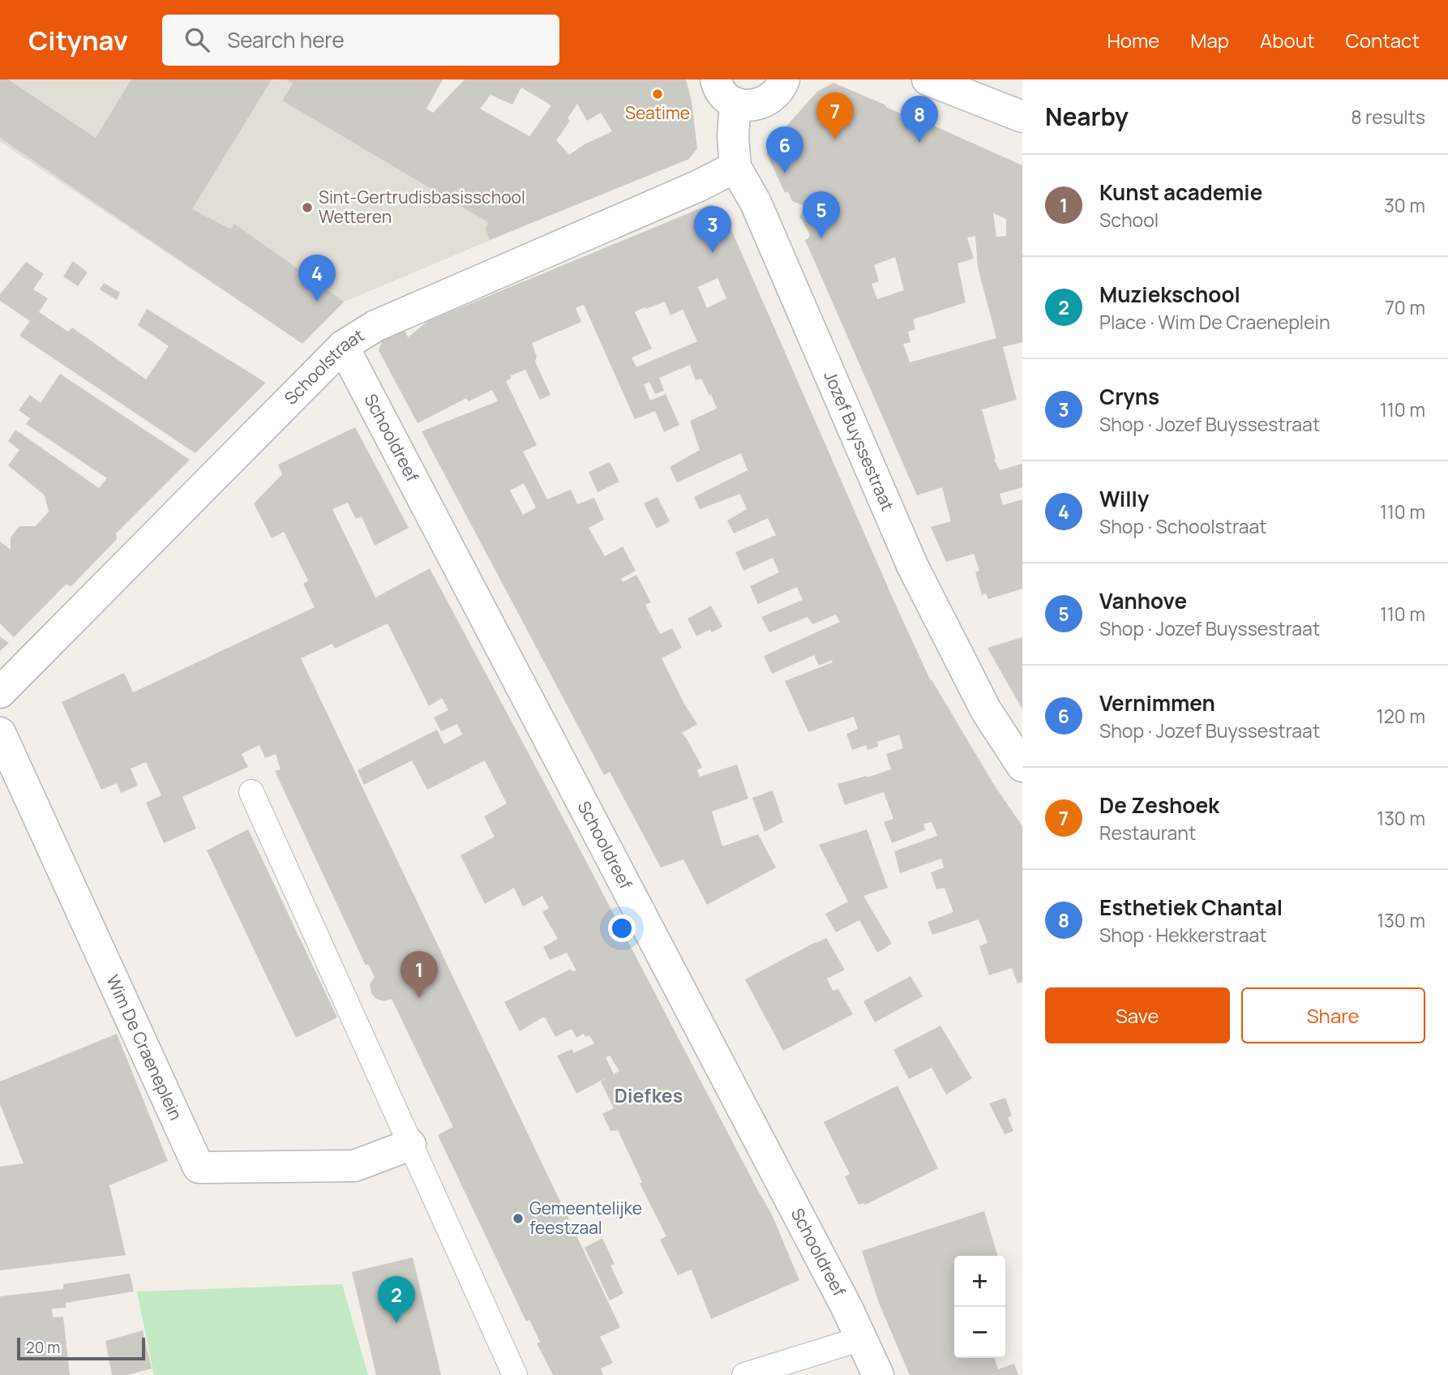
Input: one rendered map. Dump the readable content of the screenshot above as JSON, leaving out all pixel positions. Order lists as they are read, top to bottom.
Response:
{
  "streets": {
    "street": [
      "Schoolstraat",
      "Schooldreef",
      "Jozef Buyssestraat",
      "Wim De Craeneplein"
    ]
  },
  "crossings": [
    ["Schoolstraat", "Schooldreef"],
    ["Schoolstraat", "Jozef Buyssestraat"]
  ],
  "districts": ["Diefkes"],
  "places": ["Seatime", "Sint-Gertrudisbasisschool Wetteren", "Gemeentelijke feestzaal"],
  "scale_bar": "20 m",
  "page": {
    "header": "Citynav",
    "search": "Search here",
    "nav": [
      "Home",
      "Map",
      "About",
      "Contact"
    ],
    "heading": ["Nearby", "8 results"],
    "pins": [
      "7",
      "8",
      "6",
      "5",
      "3",
      "4",
      "1",
      "2"
    ],
    "list": [
      {
        "mark": "1",
        "name": "Kunst academie",
        "note": "School",
        "value": "30 m"
      },
      {
        "mark": "2",
        "name": "Muziekschool",
        "note": "Place · Wim De Craeneplein",
        "value": "70 m"
      },
      {
        "mark": "3",
        "name": "Cryns",
        "note": "Shop · Jozef Buyssestraat",
        "value": "110 m"
      },
      {
        "mark": "4",
        "name": "Willy",
        "note": "Shop · Schoolstraat",
        "value": "110 m"
      },
      {
        "mark": "5",
        "name": "Vanhove",
        "note": "Shop · Jozef Buyssestraat",
        "value": "110 m"
      },
      {
        "mark": "6",
        "name": "Vernimmen",
        "note": "Shop · Jozef Buyssestraat",
        "value": "120 m"
      },
      {
        "mark": "7",
        "name": "De Zeshoek",
        "note": "Restaurant",
        "value": "130 m"
      },
      {
        "mark": "8",
        "name": "Esthetiek Chantal",
        "note": "Shop · Hekkerstraat",
        "value": "130 m"
      }
    ],
    "buttons": ["Save", "Share"],
    "map_buttons": ["+", "−"],
    "scale": "20 m"
  }
}
